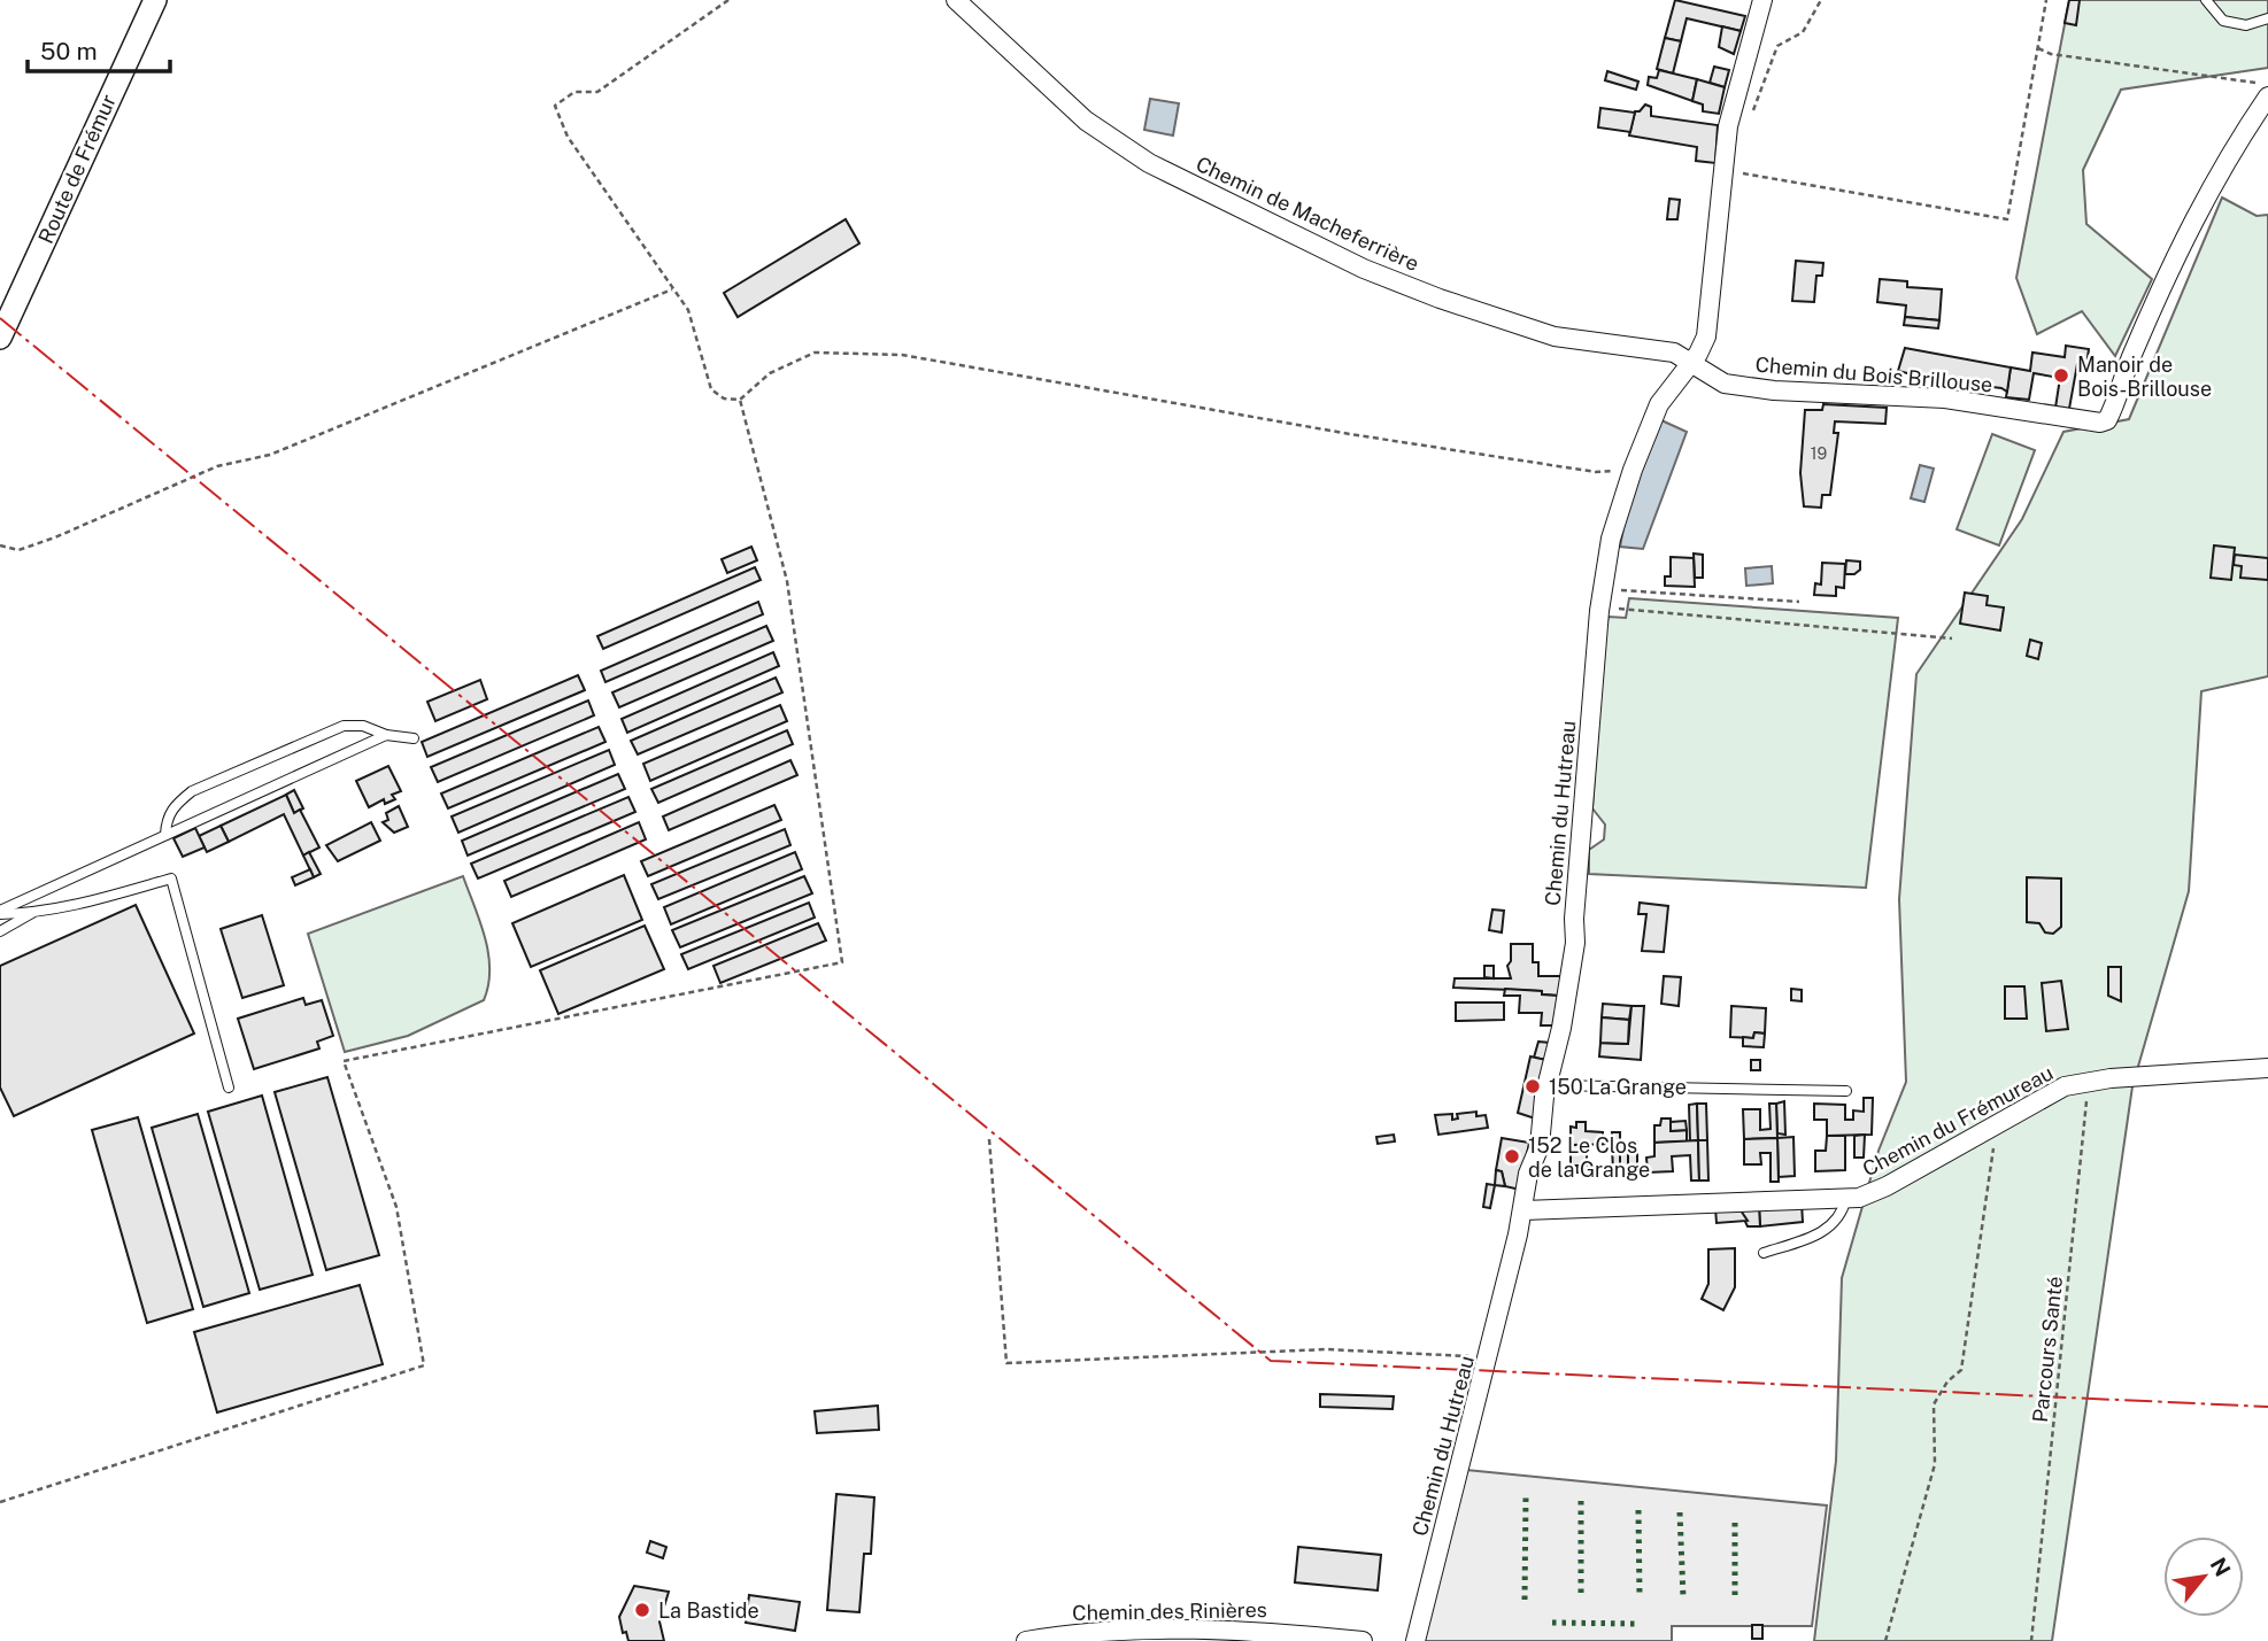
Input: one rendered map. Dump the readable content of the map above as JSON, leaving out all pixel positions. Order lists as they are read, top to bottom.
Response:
{
  "streets": {
    "street": [
      "Route de Frémur",
      "Chemin de Macheferrière",
      "Chemin du Bois Brillouse",
      "Chemin du Hutreau",
      "Chemin du Frémureau",
      "Chemin des Rinières"
    ],
    "path": ["Parcours Santé"]
  },
  "crossings": [
    ["Chemin de Macheferrière", "Chemin du Bois Brillouse"],
    ["Chemin de Macheferrière", "Chemin du Hutreau"],
    ["Chemin du Bois Brillouse", "Chemin du Hutreau"],
    ["Chemin du Hutreau", "Chemin du Frémureau"],
    ["Chemin du Frémureau", "Parcours Santé"]
  ],
  "places": [
    "Manoir de Bois-Brillouse",
    "150 La Grange",
    "152 Le Clos de la Grange",
    "La Bastide"
  ],
  "house_numbers": ["19"],
  "scale_bar": "50 m",
  "north": "top right"
}
